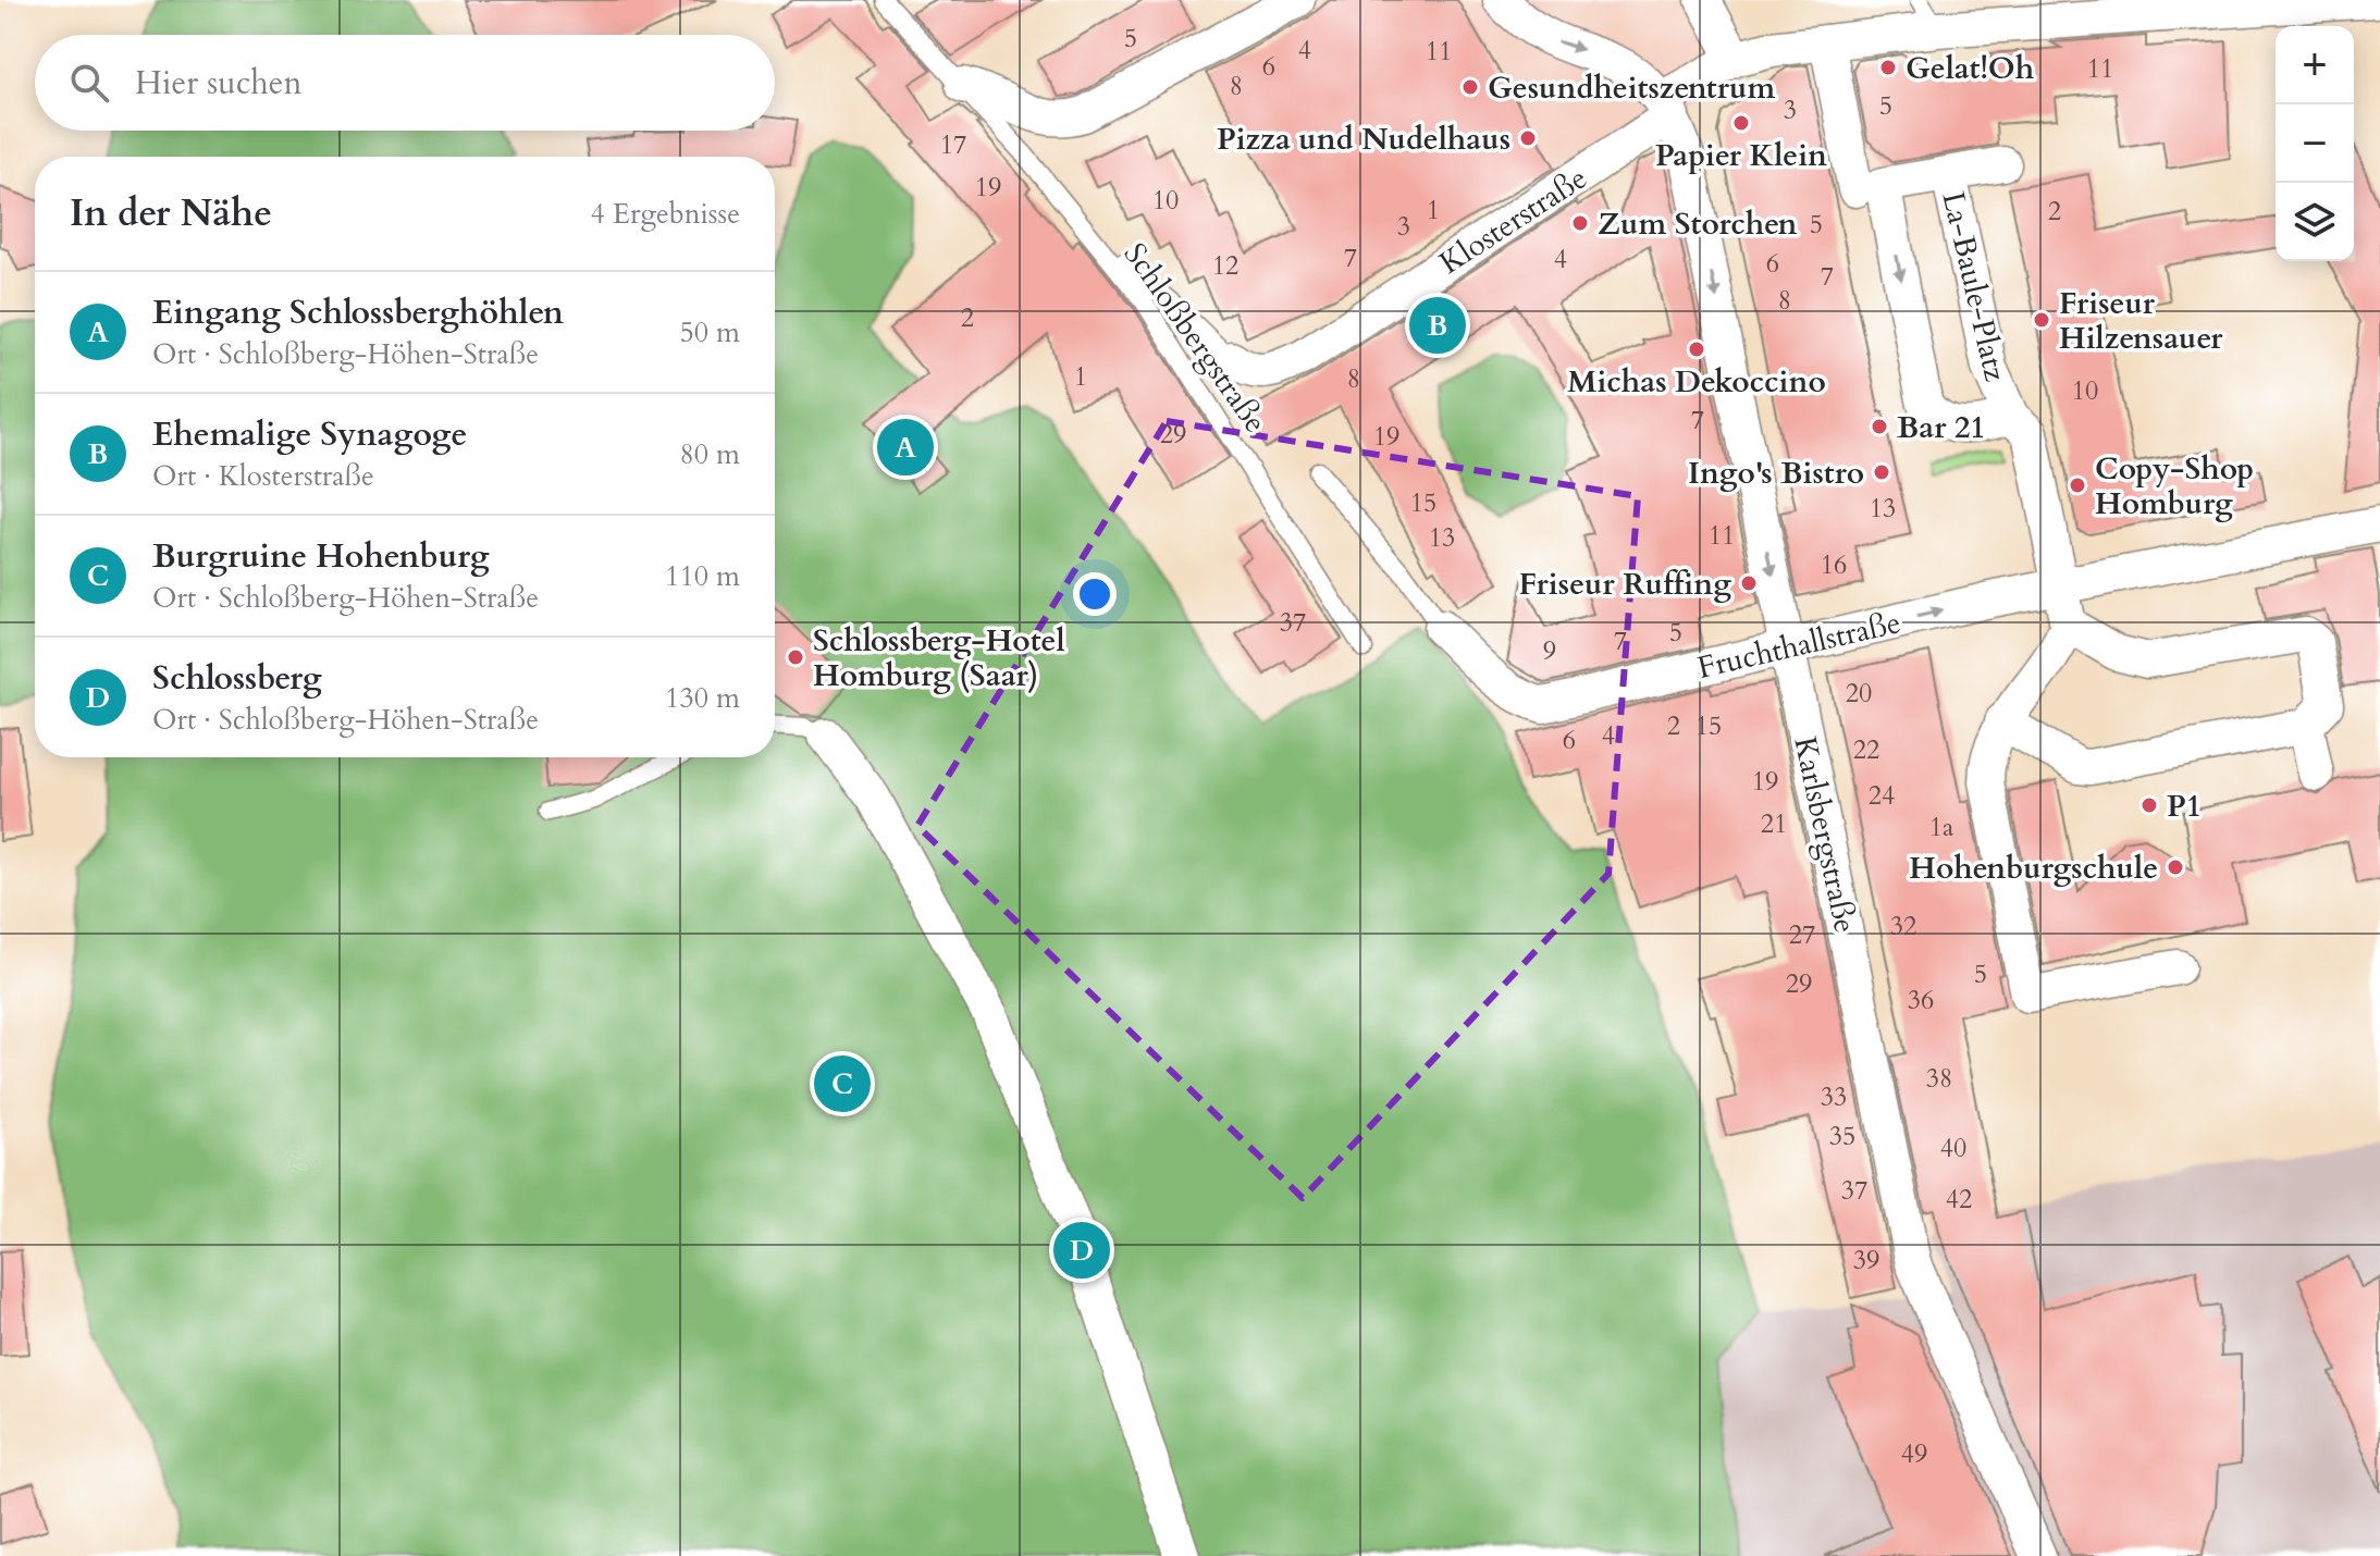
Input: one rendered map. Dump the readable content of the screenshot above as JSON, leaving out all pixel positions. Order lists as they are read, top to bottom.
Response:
{
  "streets": {
    "street": [
      "Klosterstraße",
      "La-Baule-Platz",
      "Fruchthallstraße",
      "Karlsbergstraße"
    ],
    "lane": ["Schloßbergstraße"]
  },
  "crossings": [
    ["Klosterstraße", "Schloßbergstraße"],
    ["Klosterstraße", "Karlsbergstraße"],
    ["La-Baule-Platz", "Fruchthallstraße"],
    ["Fruchthallstraße", "Karlsbergstraße"]
  ],
  "one_way": ["Karlsbergstraße"],
  "places": [
    "Gelat!Oh",
    "Gesundheitszentrum",
    "Papier Klein",
    "Pizza und Nudelhaus",
    "Zum Storchen",
    "Friseur Hilzensauer",
    "Michas Dekoccino",
    "Bar 21",
    "Ingo's Bistro",
    "Copy-Shop Homburg",
    "Friseur Ruffing",
    "Schlossberg-Hotel Homburg (Saar)",
    "P1",
    "Hohenburgschule"
  ],
  "house_numbers": [
    "5",
    "4",
    "11",
    "6",
    "11",
    "8",
    "5",
    "3",
    "17",
    "19",
    "10",
    "1",
    "2",
    "5",
    "3",
    "7",
    "4",
    "6",
    "12",
    "7",
    "8",
    "2",
    "1",
    "8",
    "10",
    "7",
    "29",
    "19",
    "15",
    "13",
    "11",
    "13",
    "16",
    "37",
    "5",
    "7",
    "9",
    "20",
    "2",
    "15",
    "4",
    "6",
    "22",
    "19",
    "24",
    "21",
    "1a",
    "32",
    "27",
    "5",
    "29",
    "36",
    "38",
    "33",
    "35",
    "40",
    "37",
    "42",
    "39",
    "49"
  ],
  "page": {
    "map_buttons": ["+", "−"],
    "search": "Hier suchen",
    "heading": ["In der Nähe", "4 Ergebnisse"],
    "list": [
      {
        "mark": "A",
        "name": "Eingang Schlossberghöhlen",
        "note": "Ort · Schloßberg-Höhen-Straße",
        "value": "50 m"
      },
      {
        "mark": "B",
        "name": "Ehemalige Synagoge",
        "note": "Ort · Klosterstraße",
        "value": "80 m"
      },
      {
        "mark": "C",
        "name": "Burgruine Hohenburg",
        "note": "Ort · Schloßberg-Höhen-Straße",
        "value": "110 m"
      },
      {
        "mark": "D",
        "name": "Schlossberg",
        "note": "Ort · Schloßberg-Höhen-Straße",
        "value": "130 m"
      }
    ],
    "pins": [
      "B",
      "A",
      "C",
      "D"
    ]
  }
}
